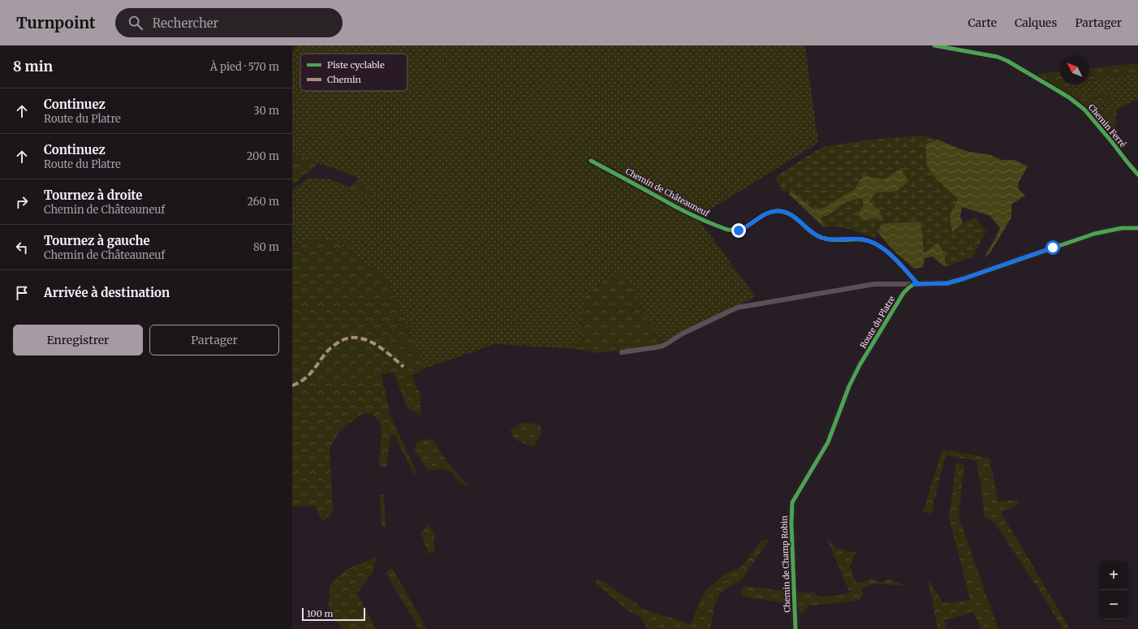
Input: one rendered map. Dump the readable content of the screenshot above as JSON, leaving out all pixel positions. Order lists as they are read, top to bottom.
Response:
{
  "streets": {
    "street": [
      "Chemin Ferré",
      "Chemin de Châteauneuf",
      "Route du Platre",
      "Chemin de Champ Robin"
    ]
  },
  "crossings": [
    ["Chemin de Châteauneuf", "Route du Platre"],
    ["Route du Platre", "Chemin de Champ Robin"]
  ],
  "legend": ["Piste cyclable", "Chemin"],
  "scale_bar": "100 m",
  "north": "top left",
  "page": {
    "header": "Turnpoint",
    "search": "Rechercher",
    "nav": ["Carte", "Calques", "Partager"],
    "heading": ["8 min", "À pied · 570 m"],
    "list": [
      ["Continuez", "Route du Platre", "30 m"],
      ["Continuez", "Route du Platre", "200 m"],
      ["Tournez à droite", "Chemin de Châteauneuf", "260 m"],
      ["Tournez à gauche", "Chemin de Châteauneuf", "80 m"],
      "Arrivée à destination"
    ],
    "buttons": ["Enregistrer", "Partager"],
    "map_buttons": ["+", "−"],
    "scale": "100 m"
  }
}
